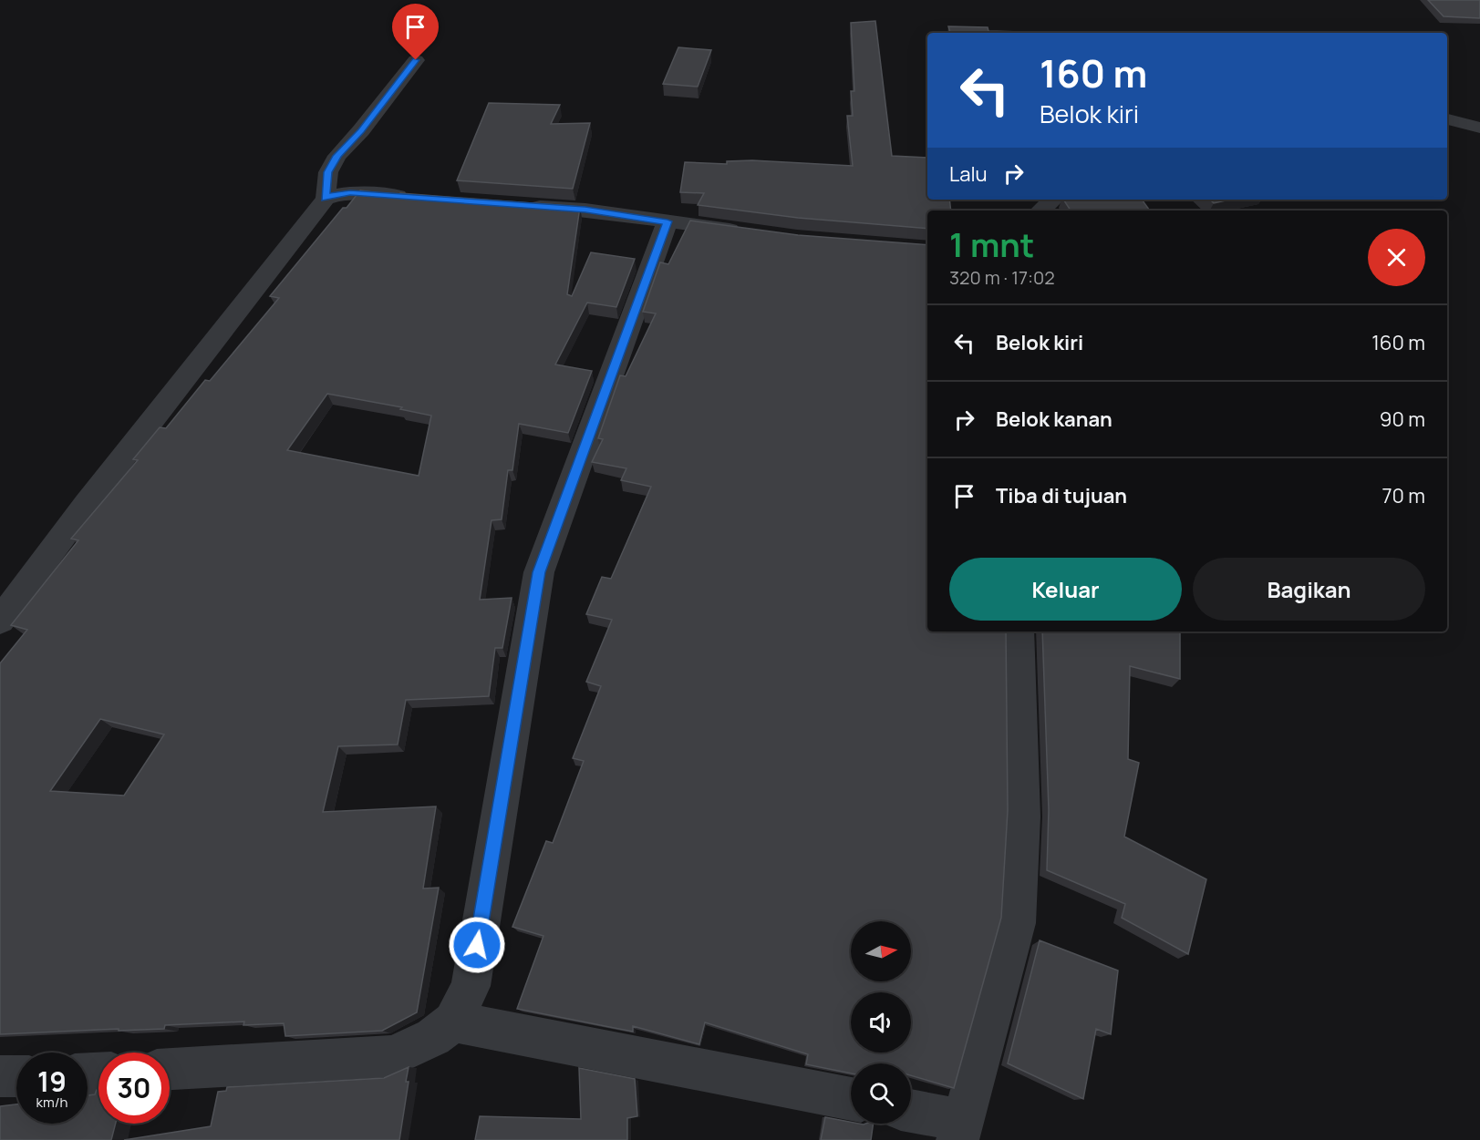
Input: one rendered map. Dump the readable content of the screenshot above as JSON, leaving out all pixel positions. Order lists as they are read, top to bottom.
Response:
{
  "north": "right",
  "page": {
    "turn": ["160 m", "Belok kiri"],
    "then": "Lalu",
    "heading": ["1 mnt", "320 m · 17:02"],
    "list": [
      {
        "name": "Belok kiri",
        "value": "160 m"
      },
      {
        "name": "Belok kanan",
        "value": "90 m"
      },
      {
        "name": "Tiba di tujuan",
        "value": "70 m"
      }
    ],
    "buttons": ["Keluar", "Bagikan"],
    "speed": "19 km/h",
    "limit": "30"
  }
}
